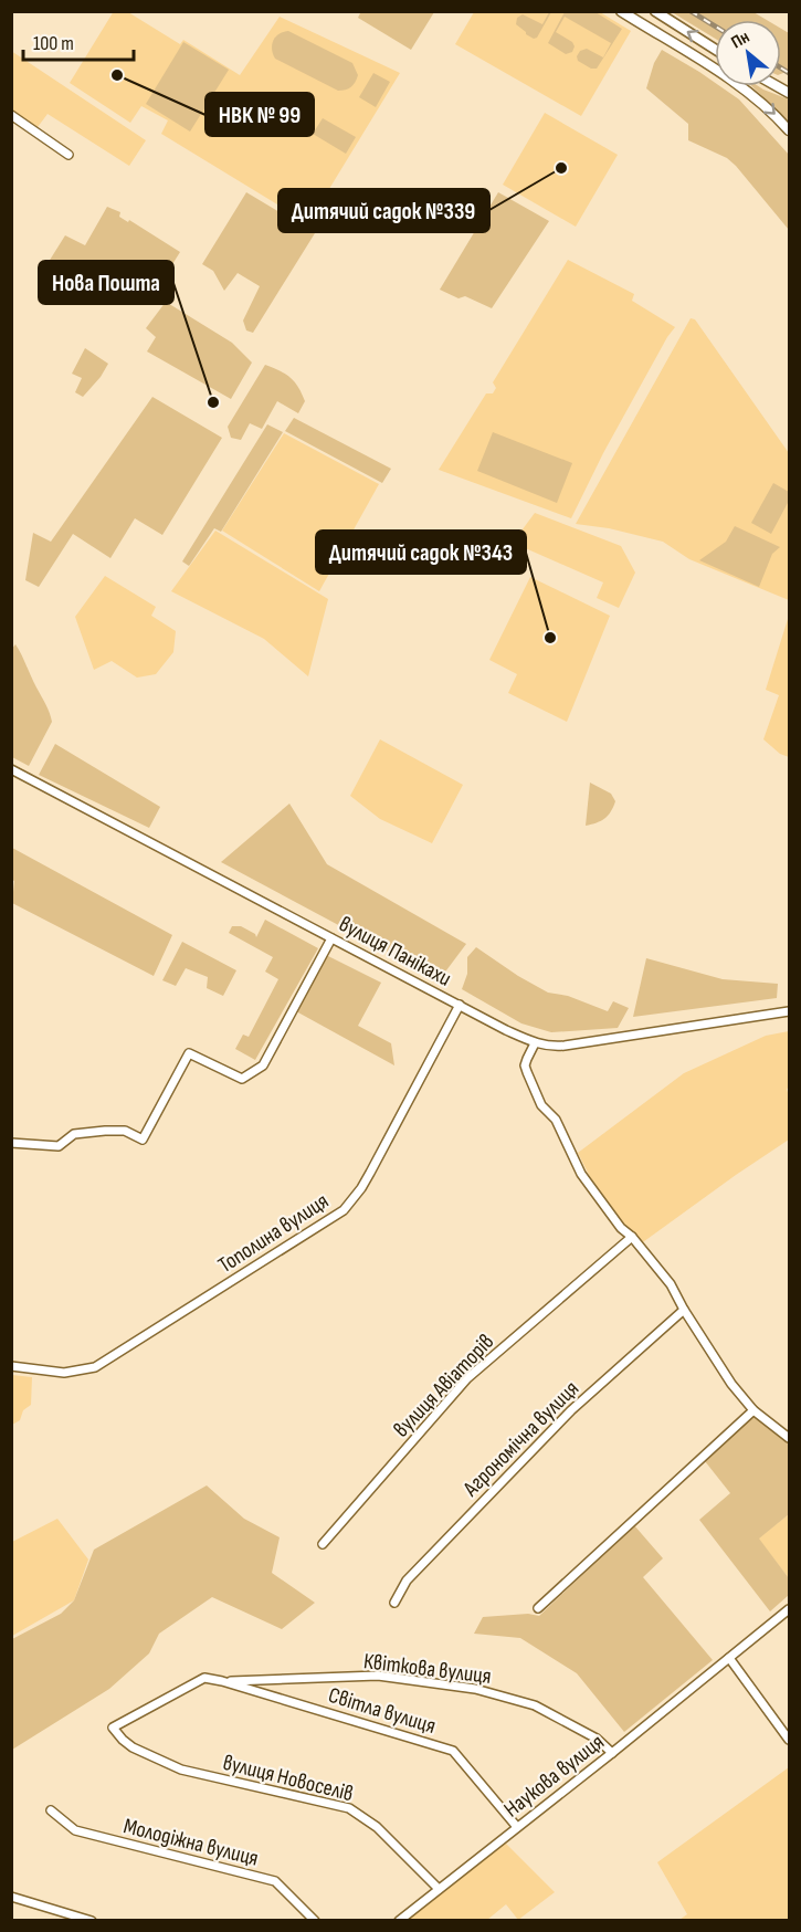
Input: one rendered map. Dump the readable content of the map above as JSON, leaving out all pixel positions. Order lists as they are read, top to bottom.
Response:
{
  "streets": {
    "street": [
      "вулиця Панікахи",
      "Тополина вулиця",
      "вулиця Авіаторів",
      "Агрономічна вулиця",
      "Квіткова вулиця",
      "Світла вулиця",
      "Наукова вулиця",
      "вулиця Новоселів",
      "Молодіжна вулиця"
    ]
  },
  "crossings": [
    ["вулиця Панікахи", "Тополина вулиця"],
    ["Квіткова вулиця", "Світла вулиця"],
    ["Квіткова вулиця", "Наукова вулиця"],
    ["Світла вулиця", "Наукова вулиця"],
    ["Світла вулиця", "вулиця Новоселів"],
    ["Наукова вулиця", "вулиця Новоселів"]
  ],
  "places": [
    "НВК № 99",
    "Дитячий садок №339",
    "Нова Пошта",
    "Дитячий садок №343"
  ],
  "scale_bar": "100 m",
  "north": "top left"
}
